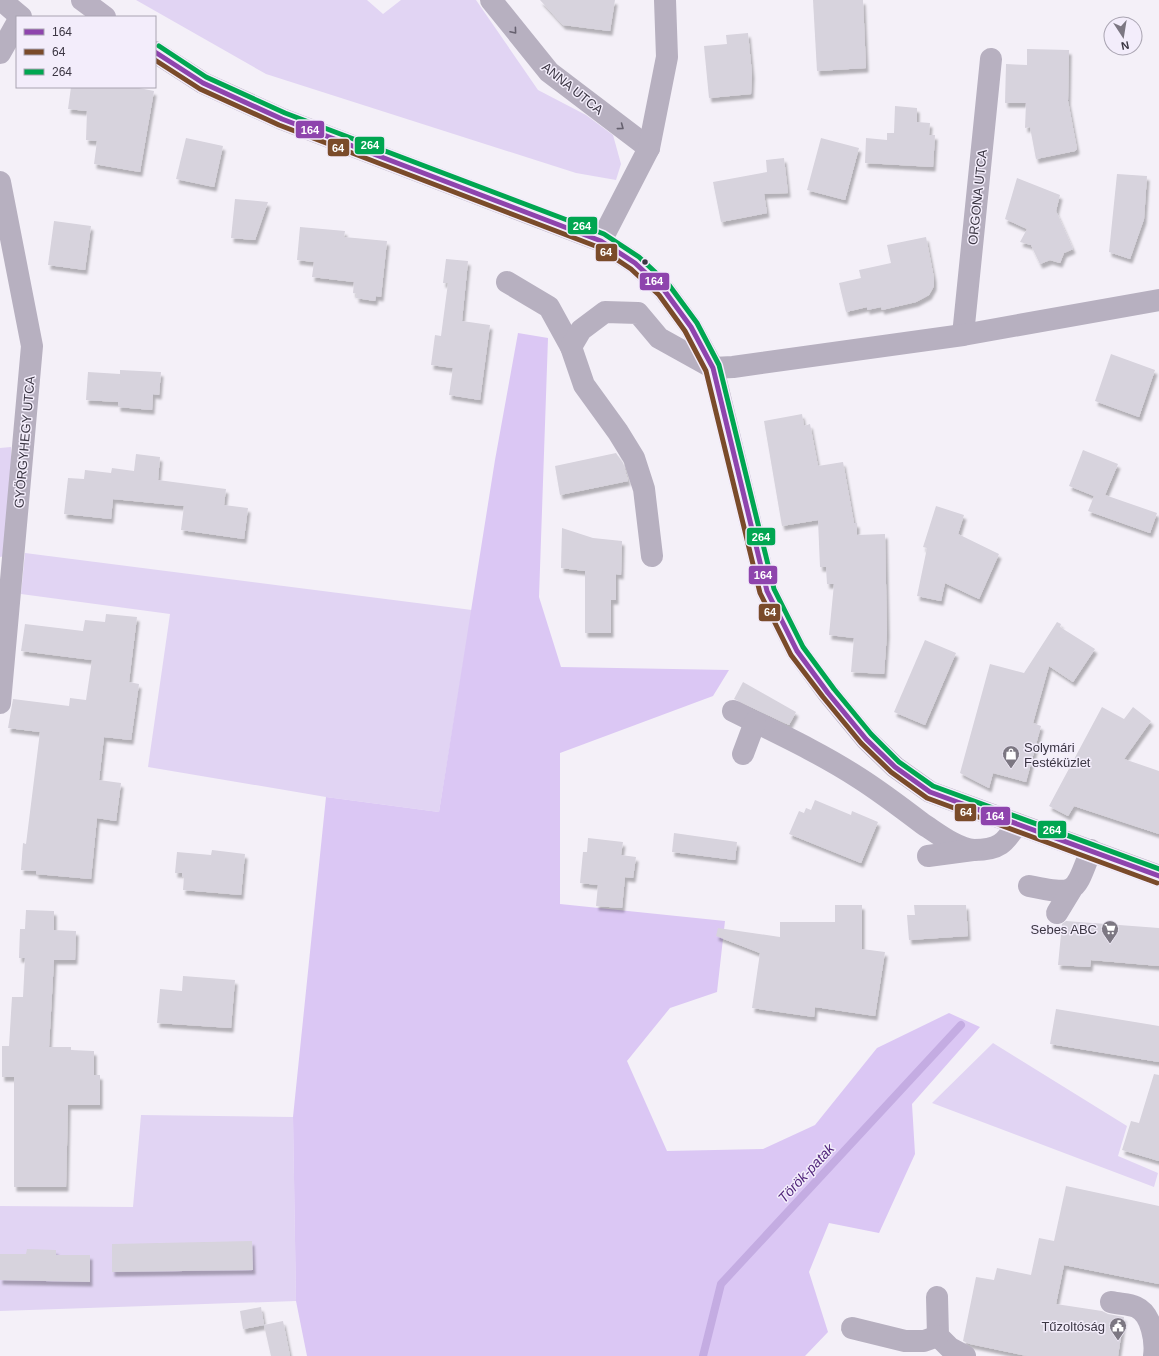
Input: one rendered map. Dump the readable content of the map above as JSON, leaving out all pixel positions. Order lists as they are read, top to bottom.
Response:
{
  "streets": {
    "street": ["ANNA UTCA", "ORGONA UTCA", "GYÖRGYHEGY UTCA"]
  },
  "one_way": ["ANNA UTCA"],
  "water": ["Török-patak"],
  "places": {
    "shop": ["Solymári Festéküzlet"],
    "supermarket": ["Sebes ABC"],
    "public building": ["Tűzoltóság"]
  },
  "lines": ["transit line 264", "transit line 164", "transit line 64"],
  "legend": ["164", "64", "264"],
  "north": "bottom"
}
